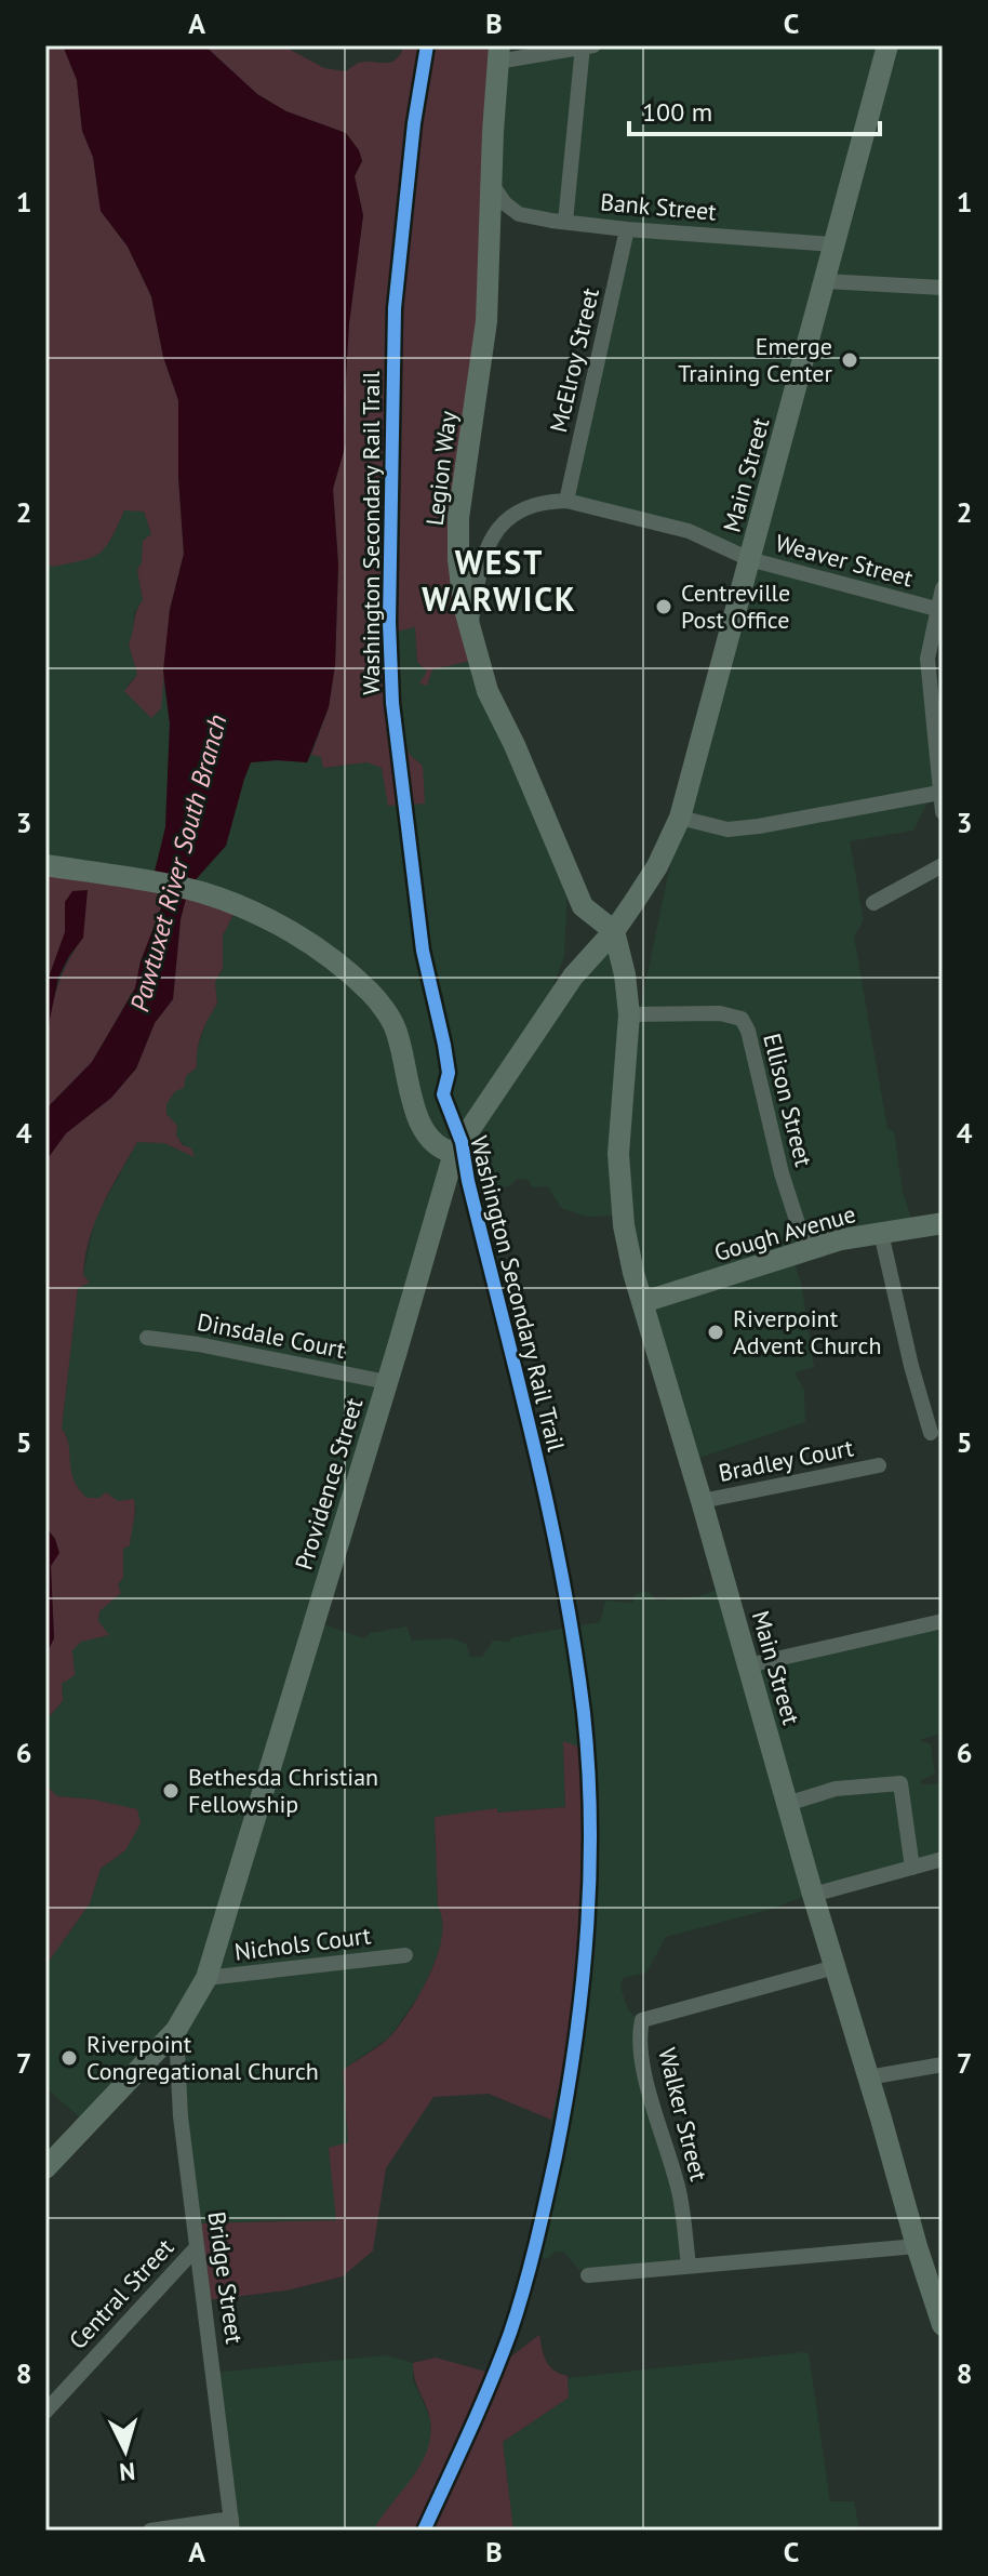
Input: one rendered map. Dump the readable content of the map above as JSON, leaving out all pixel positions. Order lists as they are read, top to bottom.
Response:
{
  "streets": {
    "main road": [
      "Legion Way",
      "Main Street",
      "Gough Avenue",
      "Providence Street"
    ],
    "street": [
      "Bank Street",
      "McElroy Street",
      "Weaver Street",
      "Ellison Street",
      "Dinsdale Court",
      "Bradley Court",
      "Nichols Court",
      "Walker Street",
      "Bridge Street",
      "Central Street"
    ],
    "cycle path": ["Washington Secondary Rail Trail"]
  },
  "crossings": [
    ["Bank Street", "McElroy Street"],
    ["Bank Street", "Legion Way"],
    ["Bank Street", "Main Street"],
    ["McElroy Street", "Weaver Street"],
    ["Legion Way", "Weaver Street"],
    ["Legion Way", "Providence Street"],
    ["Main Street", "Weaver Street"],
    ["Main Street", "Ellison Street"],
    ["Main Street", "Gough Avenue"],
    ["Main Street", "Bradley Court"],
    ["Main Street", "Providence Street"],
    ["Main Street", "Walker Street"],
    ["Ellison Street", "Gough Avenue"],
    ["Dinsdale Court", "Providence Street"],
    ["Providence Street", "Nichols Court"],
    ["Providence Street", "Bridge Street"],
    ["Bridge Street", "Central Street"]
  ],
  "districts": ["WEST WARWICK"],
  "water": ["Pawtuxet River South Branch"],
  "places": [
    "Emerge Training Center",
    "Centreville Post Office",
    "Riverpoint Advent Church",
    "Bethesda Christian Fellowship",
    "Riverpoint Congregational Church"
  ],
  "scale_bar": "100 m",
  "north": "bottom",
  "grid": {
    "columns": ["A", "B", "C"],
    "rows": [
      "1",
      "2",
      "3",
      "4",
      "5",
      "6",
      "7",
      "8"
    ]
  }
}
